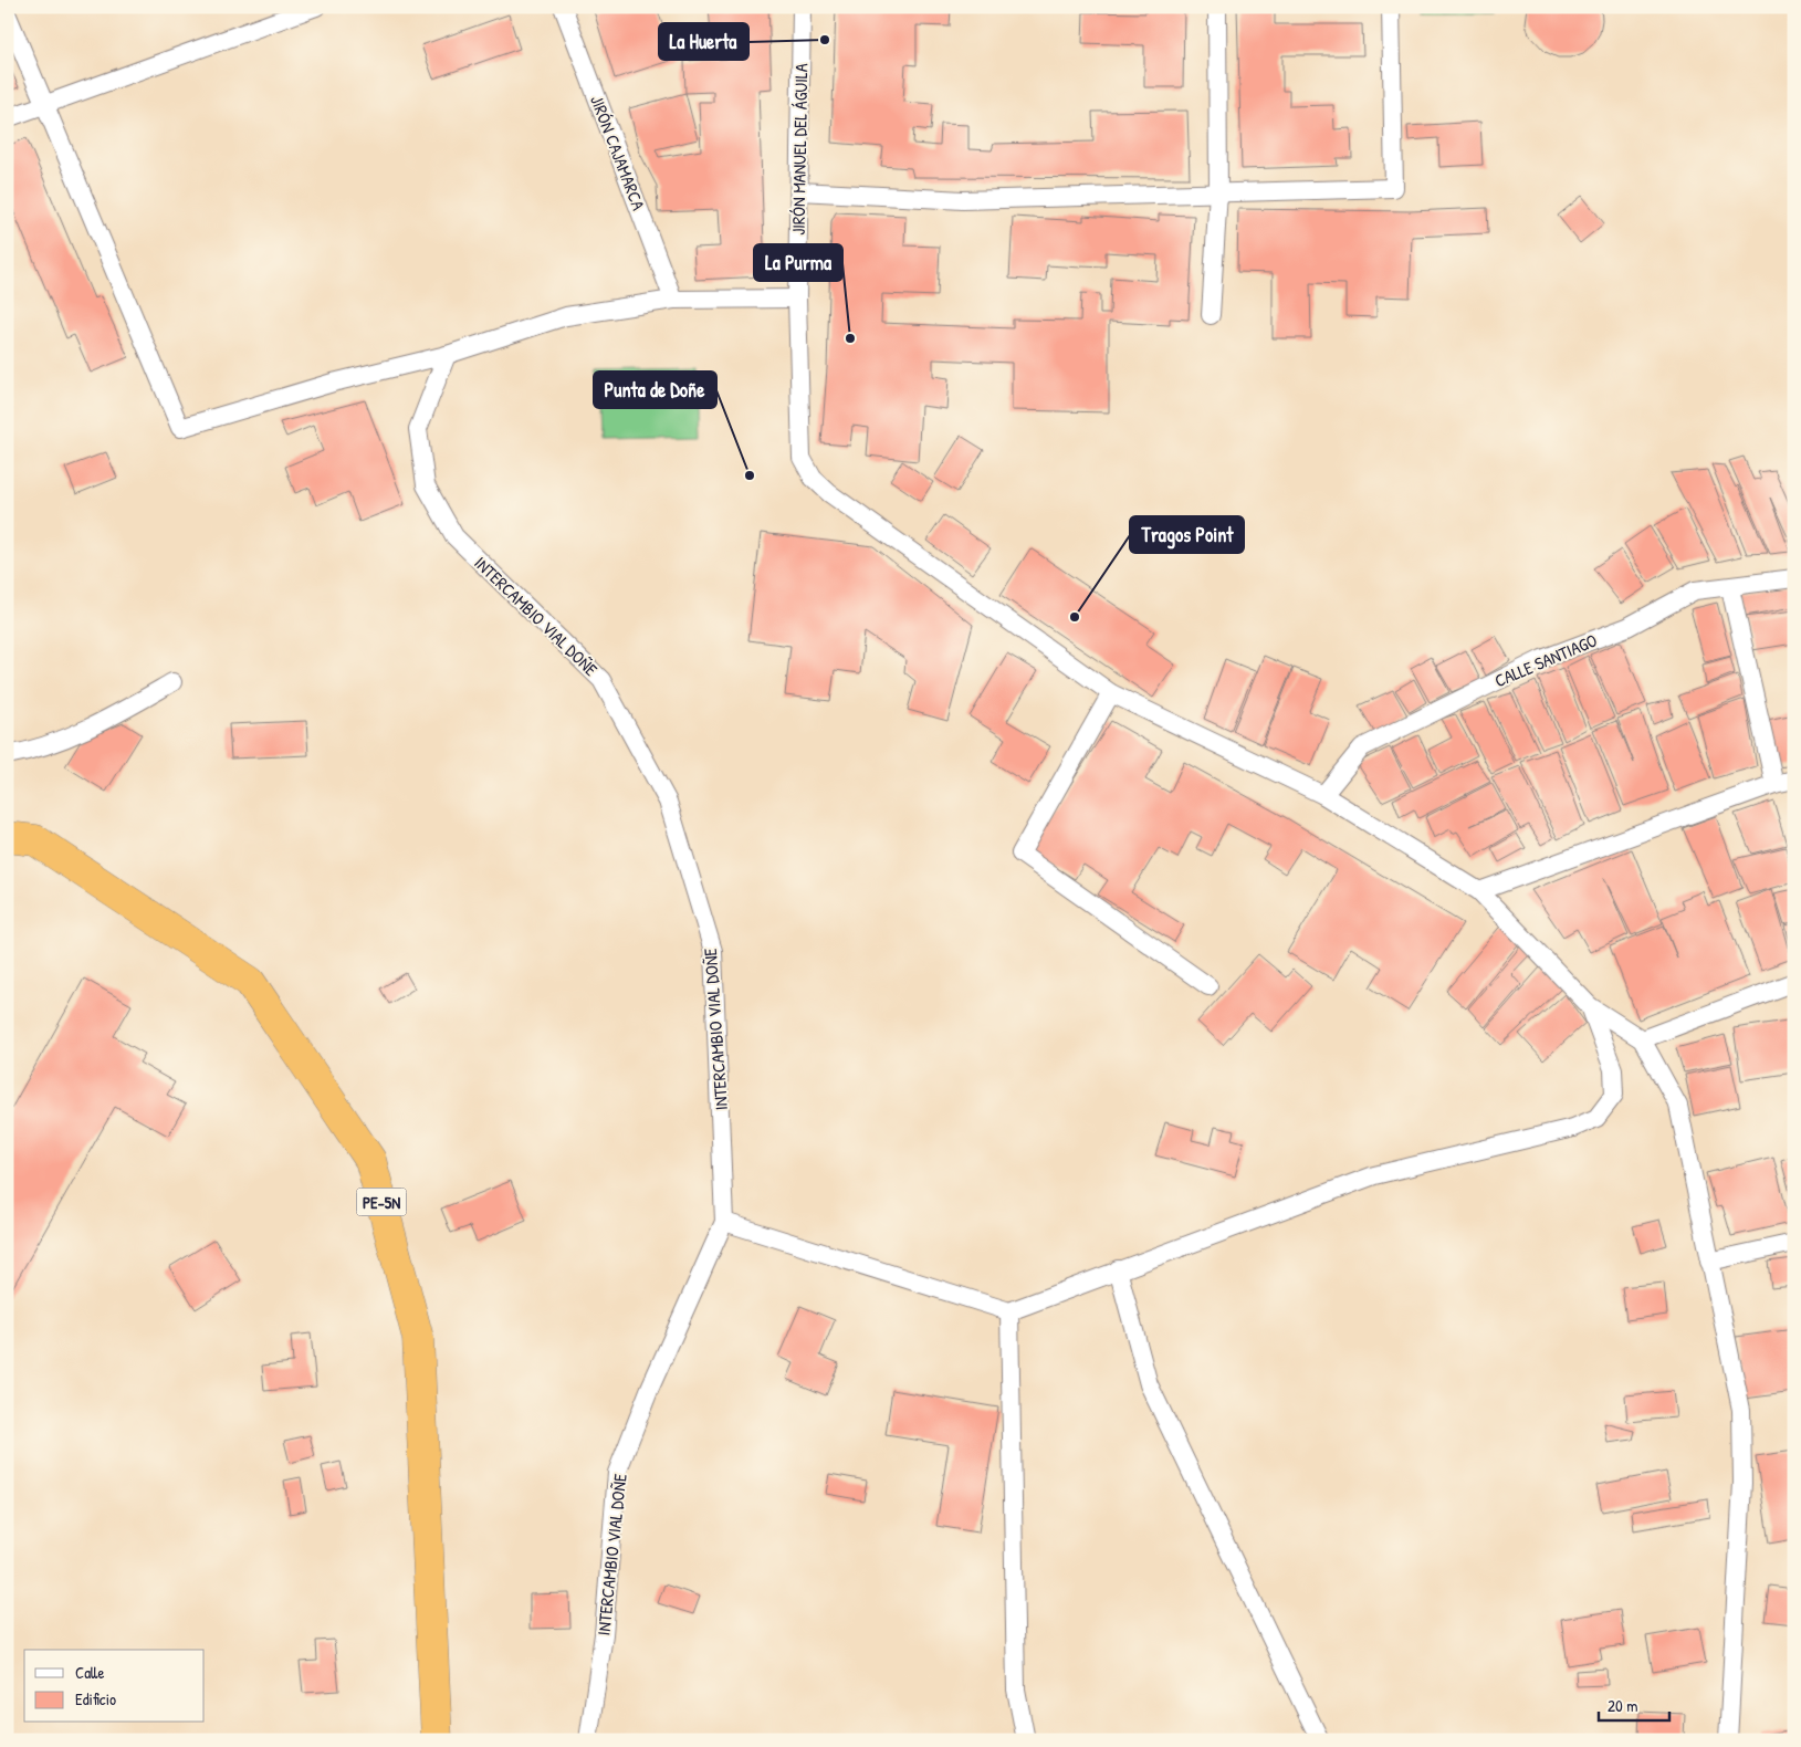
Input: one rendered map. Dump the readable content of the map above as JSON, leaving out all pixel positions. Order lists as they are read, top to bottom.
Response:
{
  "streets": {
    "highway": ["PE-5N"],
    "street": [
      "JIRÓN MANUEL DEL ÁGUILA",
      "JIRÓN CAJAMARCA",
      "INTERCAMBIO VIAL DOÑE",
      "CALLE SANTIAGO"
    ]
  },
  "places": [
    "La Huerta",
    "La Purma",
    "Punta de Doñe",
    "Tragos Point"
  ],
  "legend": ["Calle", "Edificio"],
  "scale_bar": "20 m"
}
